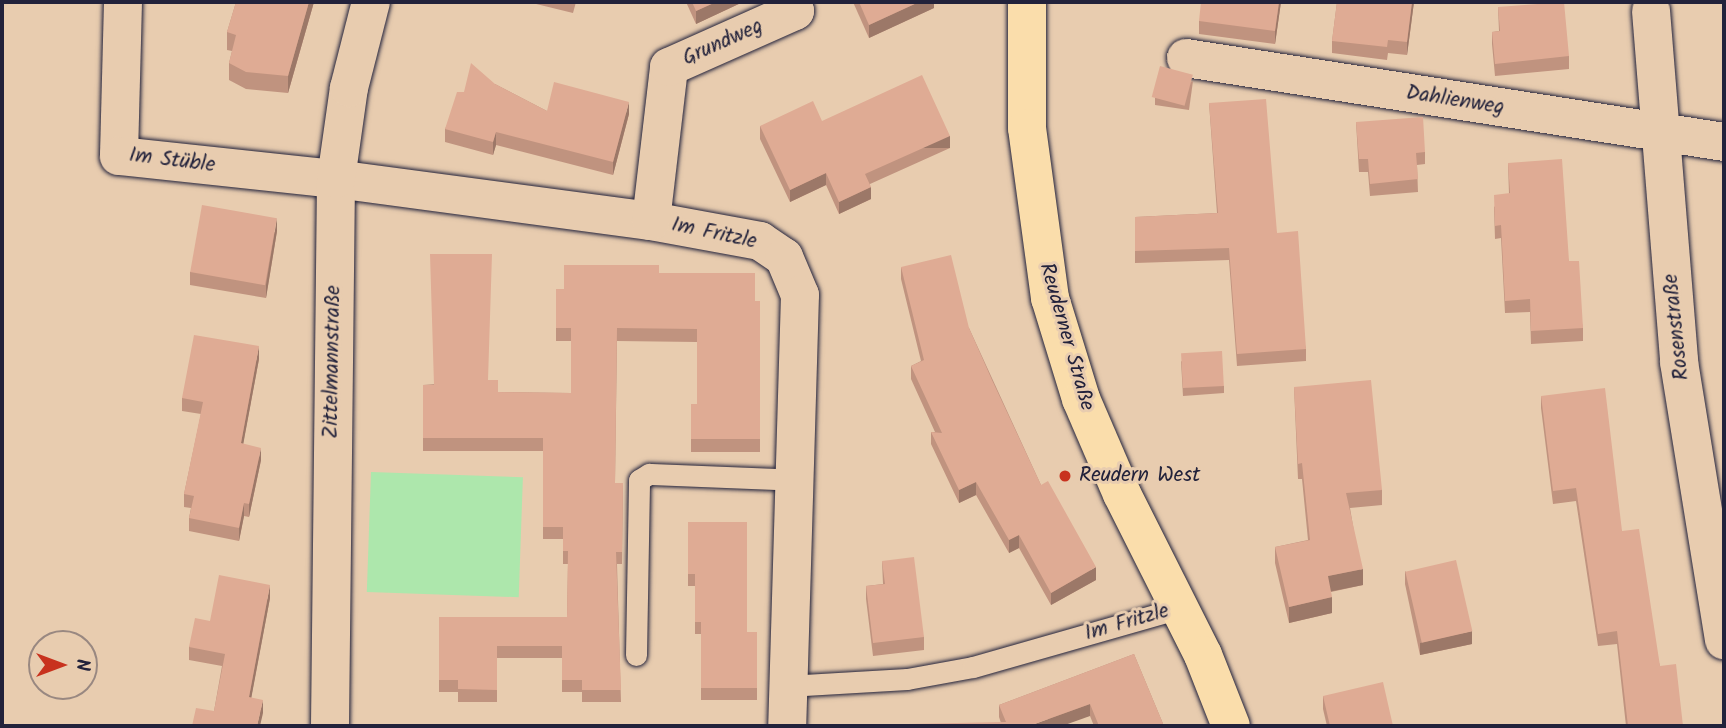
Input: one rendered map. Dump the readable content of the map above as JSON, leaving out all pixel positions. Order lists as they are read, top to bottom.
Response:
{
  "streets": {
    "main road": ["Reuderner Straße"],
    "street": [
      "Grundweg",
      "Dahlienweg",
      "Im Stüble",
      "Im Fritzle",
      "Rosenstraße",
      "Zittelmannstraße"
    ]
  },
  "crossings": [
    ["Grundweg", "Im Fritzle"],
    ["Dahlienweg", "Rosenstraße"],
    ["Im Stüble", "Im Fritzle"],
    ["Im Stüble", "Zittelmannstraße"],
    ["Im Fritzle", "Reuderner Straße"],
    ["Im Fritzle", "Zittelmannstraße"]
  ],
  "places": ["Reudern West"],
  "north": "right"
}
